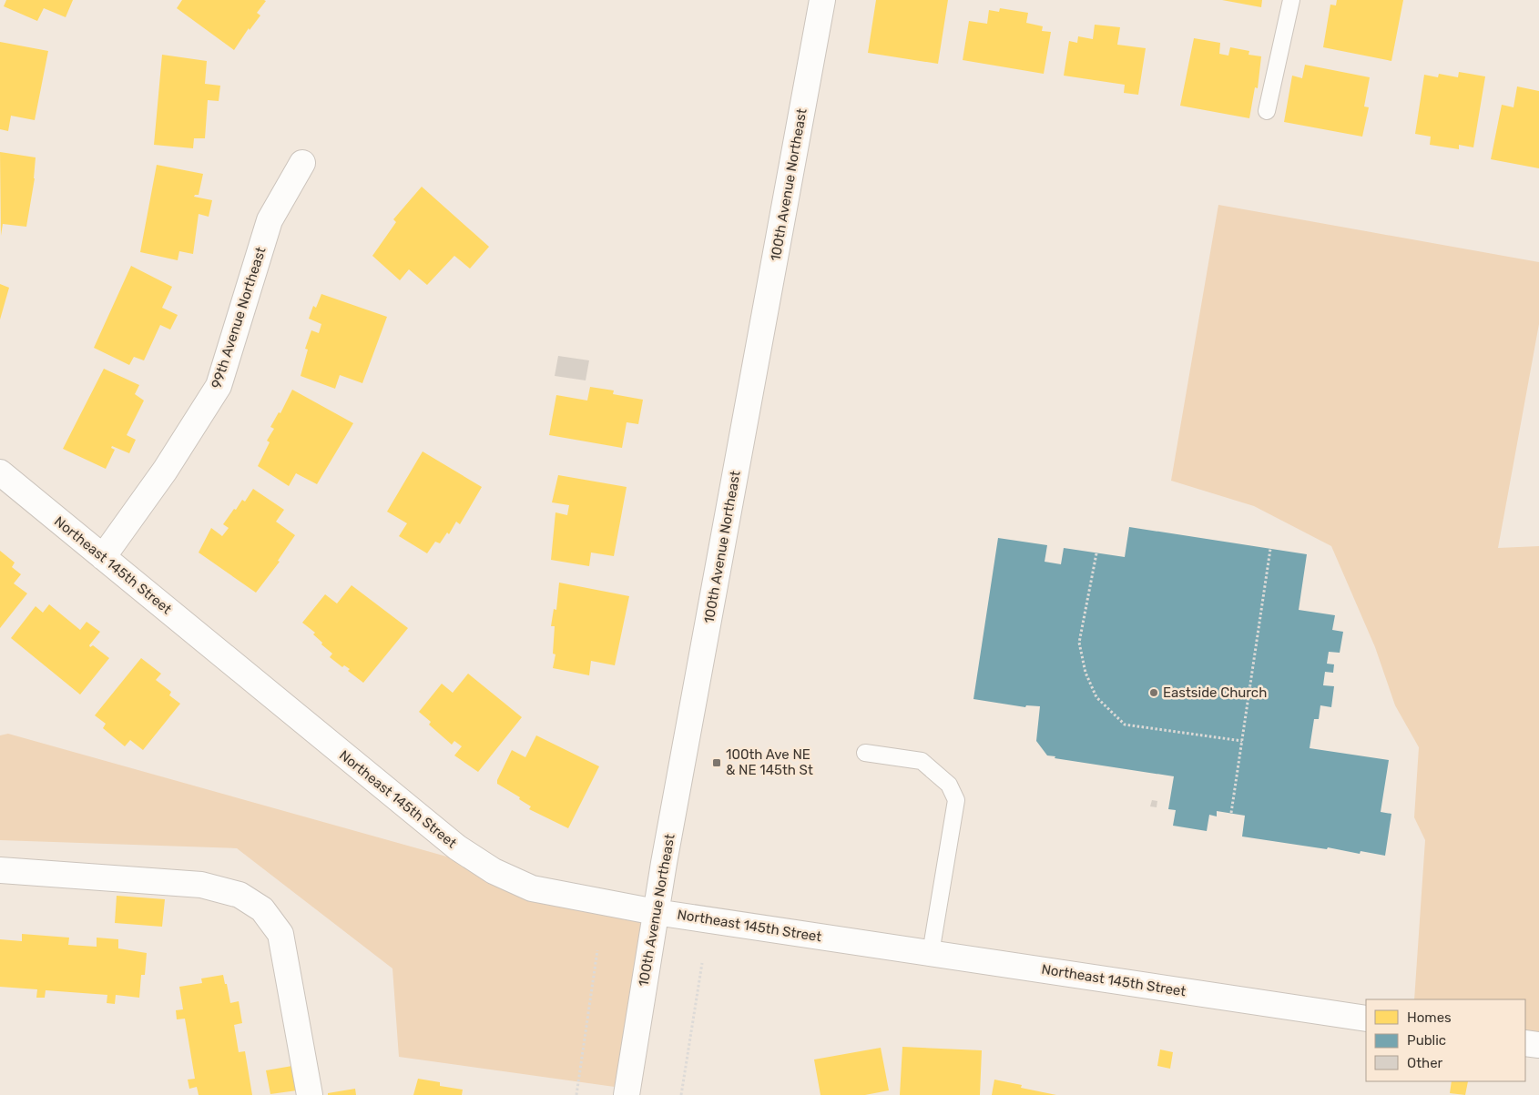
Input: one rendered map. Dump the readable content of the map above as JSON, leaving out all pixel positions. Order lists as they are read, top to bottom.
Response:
{
  "streets": {
    "street": ["100th Avenue Northeast", "99th Avenue Northeast", "Northeast 145th Street"]
  },
  "crossings": [
    ["100th Avenue Northeast", "Northeast 145th Street"],
    ["99th Avenue Northeast", "Northeast 145th Street"]
  ],
  "places": {
    "other": ["Eastside Church"],
    "transit": ["100th Ave NE & NE 145th St"]
  },
  "legend": ["Homes", "Public", "Other"]
}
